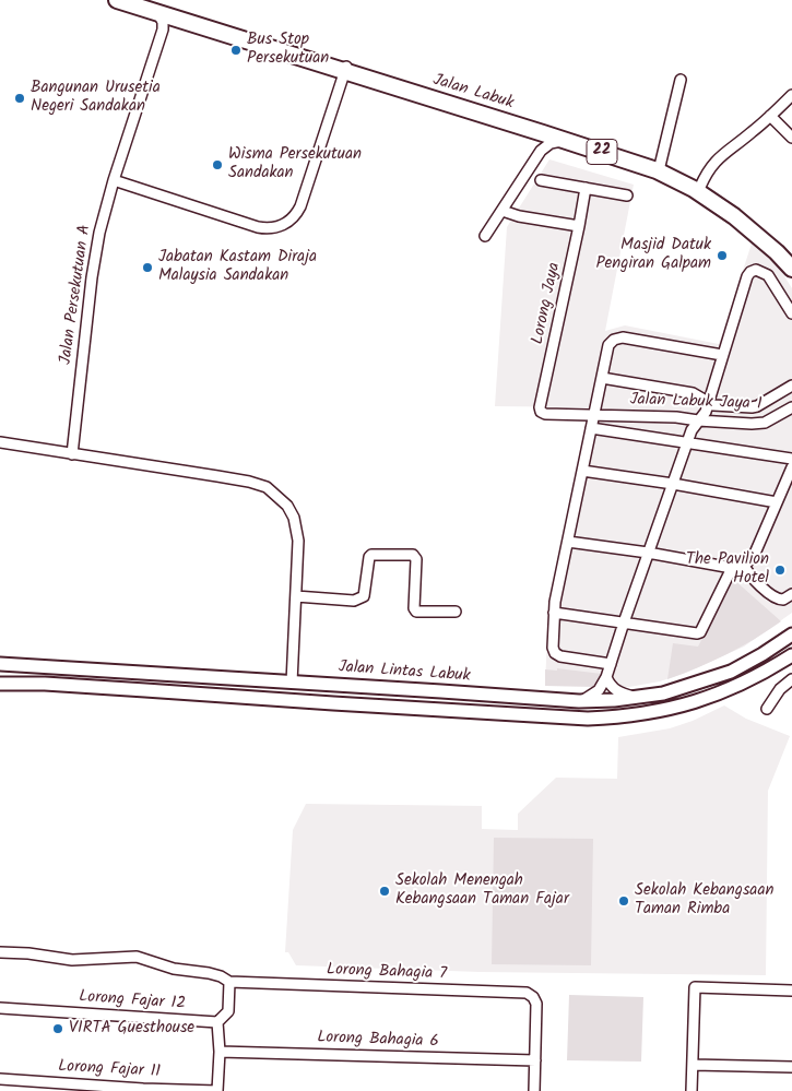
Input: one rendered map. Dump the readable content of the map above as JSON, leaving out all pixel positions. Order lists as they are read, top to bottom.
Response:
{
  "streets": {
    "highway": ["Jalan Labuk", "22"],
    "main road": ["Jalan Lintas Labuk"],
    "street": [
      "Jalan Persekutuan A",
      "Lorong Jaya",
      "Jalan Labuk Jaya 1",
      "Lorong Bahagia 7",
      "Lorong Fajar 12",
      "Lorong Bahagia 6",
      "Lorong Fajar 11"
    ]
  },
  "crossings": [
    ["Jalan Labuk", "Jalan Persekutuan A"],
    ["Lorong Jaya", "Jalan Labuk Jaya 1"],
    ["Lorong Bahagia 7", "Lorong Bahagia 6"]
  ],
  "places": [
    "Bus Stop Persekutuan",
    "Bangunan Urusetia Negeri Sandakan",
    "Wisma Persekutuan Sandakan",
    "Masjid Datuk Pengiran Galpam",
    "Jabatan Kastam Diraja Malaysia Sandakan",
    "The Pavilion Hotel",
    "Sekolah Menengah Kebangsaan Taman Fajar",
    "Sekolah Kebangsaan Taman Rimba",
    "VIRTA Guesthouse"
  ]
}
